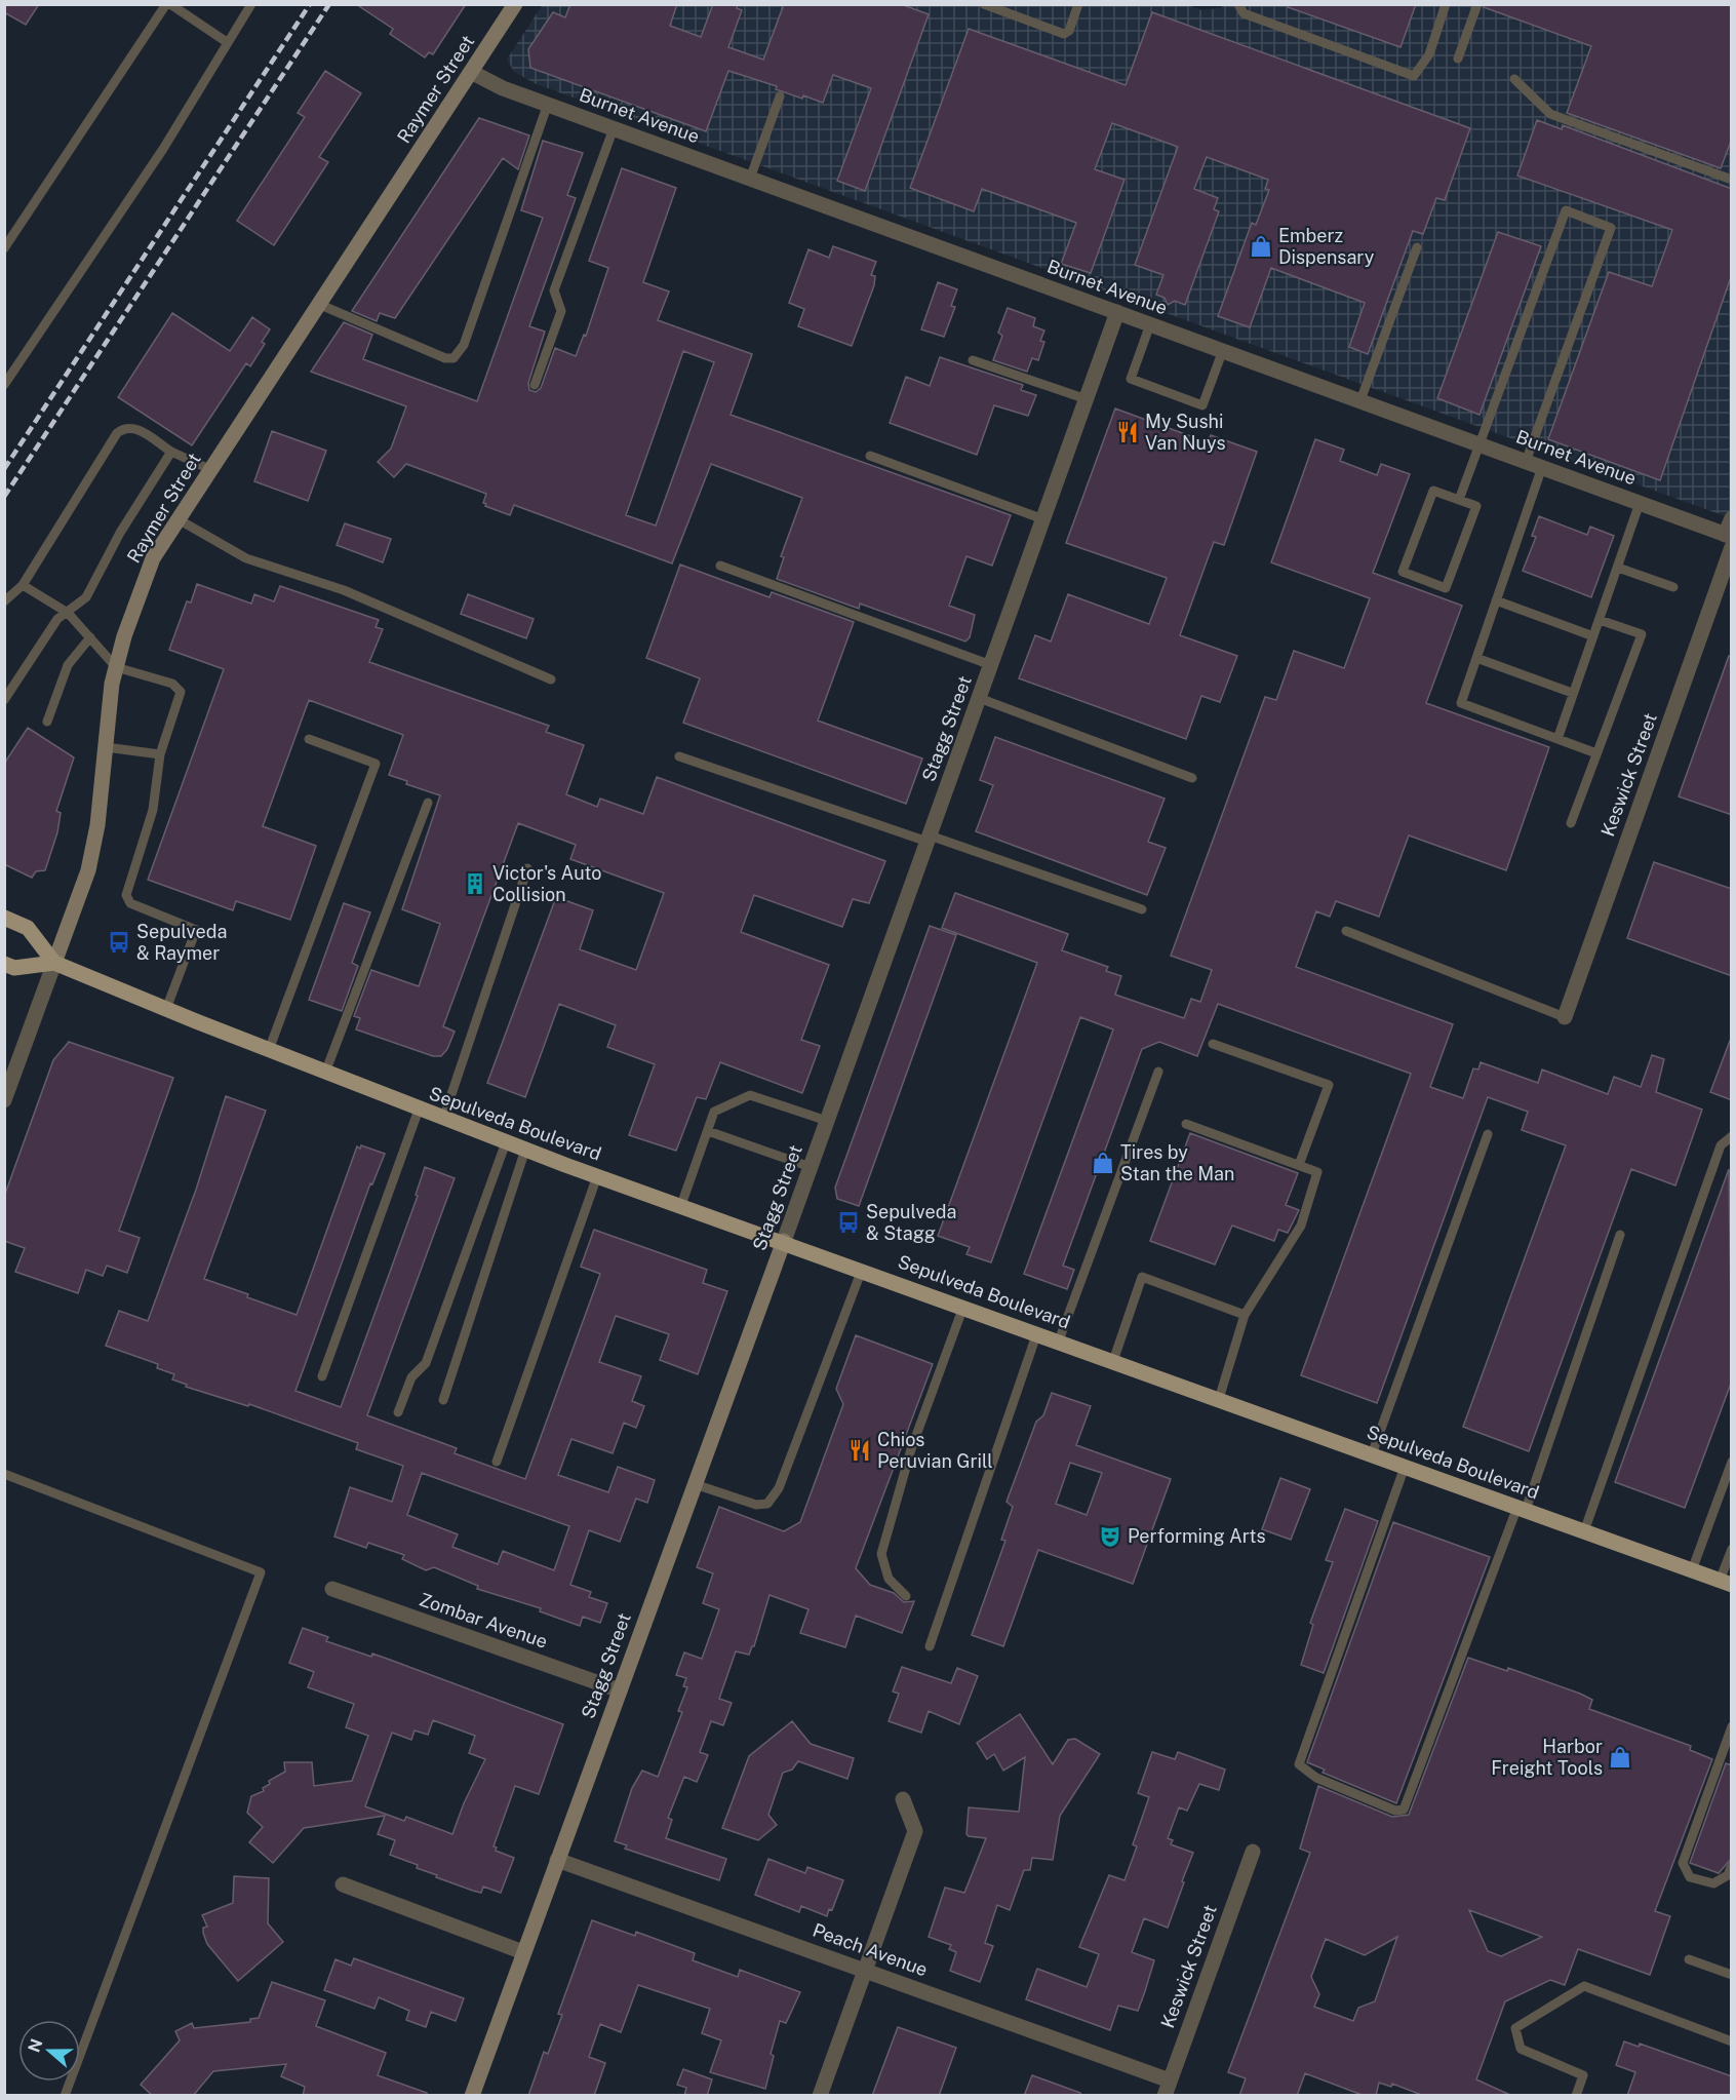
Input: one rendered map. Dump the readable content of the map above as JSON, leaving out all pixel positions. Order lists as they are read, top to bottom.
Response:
{
  "streets": {
    "main road": ["Sepulveda Boulevard"],
    "street": [
      "Raymer Street",
      "Burnet Avenue",
      "Stagg Street",
      "Keswick Street",
      "Zombar Avenue",
      "Peach Avenue"
    ]
  },
  "crossings": [
    ["Raymer Street", "Burnet Avenue"],
    ["Raymer Street", "Sepulveda Boulevard"],
    ["Burnet Avenue", "Stagg Street"],
    ["Burnet Avenue", "Keswick Street"],
    ["Stagg Street", "Sepulveda Boulevard"],
    ["Stagg Street", "Zombar Avenue"],
    ["Stagg Street", "Peach Avenue"],
    ["Keswick Street", "Peach Avenue"]
  ],
  "places": {
    "shop": ["Emberz Dispensary", "Tires by Stan the Man", "Harbor Freight Tools"],
    "restaurant": ["My Sushi Van Nuys", "Chios Peruvian Grill"],
    "building": ["Victor's Auto Collision"],
    "bus stop": ["Sepulveda & Raymer", "Sepulveda & Stagg"],
    "theatre": ["Performing Arts"]
  },
  "north": "left"
}
